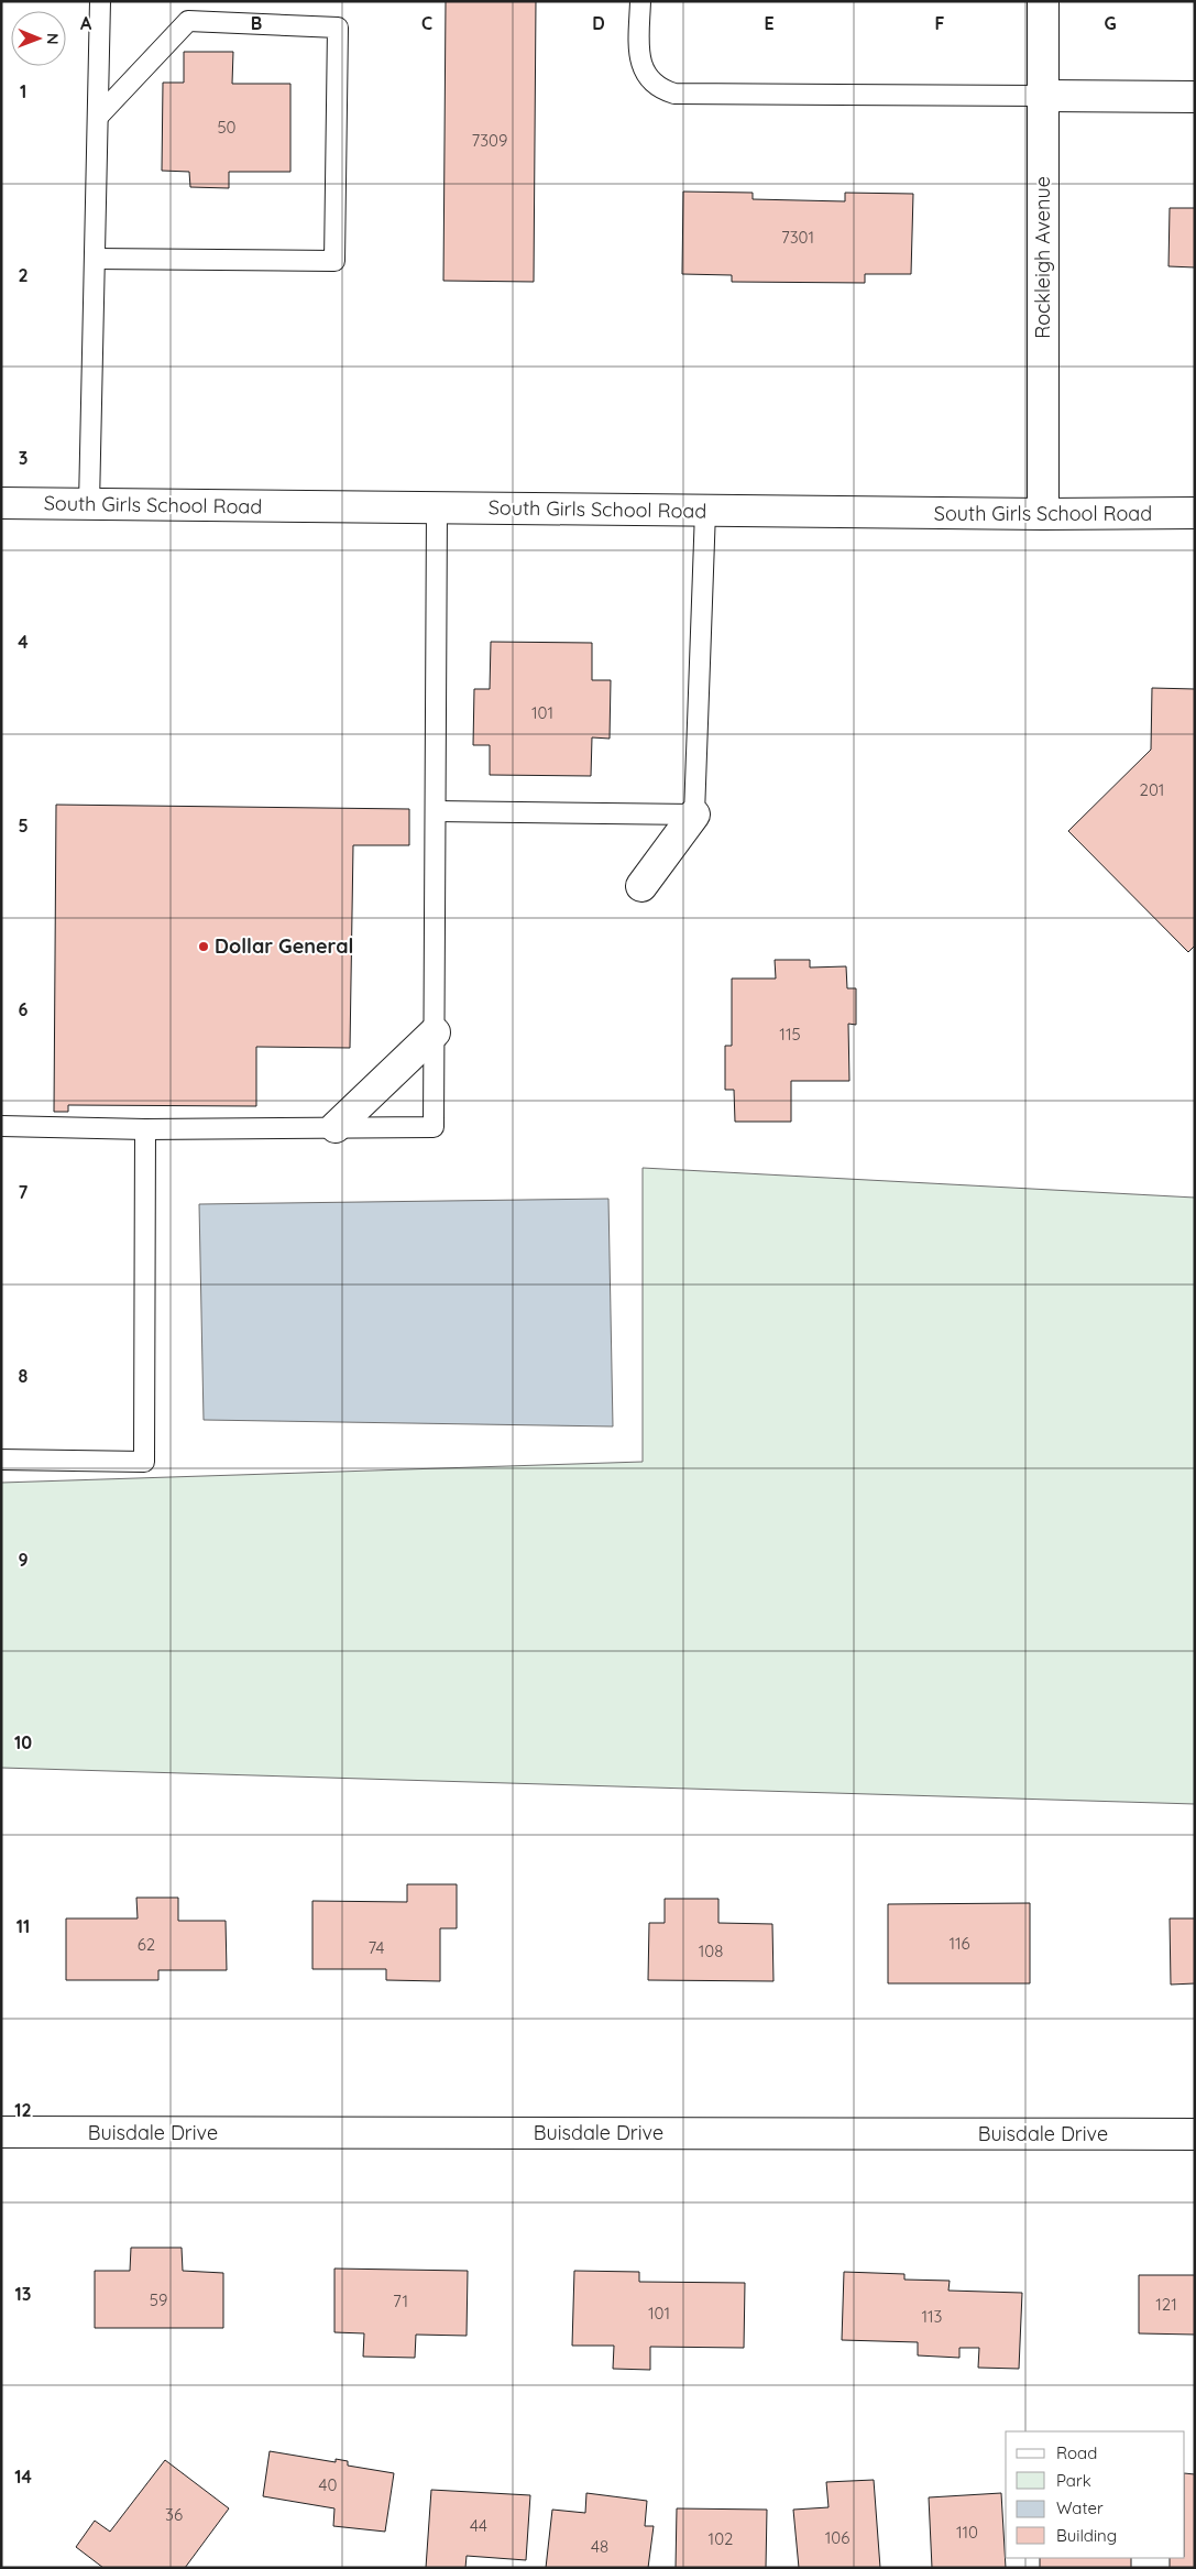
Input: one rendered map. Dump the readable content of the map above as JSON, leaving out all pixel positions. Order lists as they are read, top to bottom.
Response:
{
  "streets": {
    "street": ["Rockleigh Avenue", "South Girls School Road", "Buisdale Drive"]
  },
  "crossings": [
    ["Rockleigh Avenue", "South Girls School Road"]
  ],
  "places": ["Dollar General"],
  "house_numbers": [
    "50",
    "7309",
    "7301",
    "101",
    "201",
    "115",
    "116",
    "62",
    "74",
    "108",
    "59",
    "71",
    "121",
    "101",
    "113",
    "40",
    "36",
    "44",
    "110",
    "106",
    "102",
    "48"
  ],
  "legend": [
    "Road",
    "Park",
    "Water",
    "Building"
  ],
  "north": "right",
  "grid": {
    "columns": [
      "A",
      "B",
      "C",
      "D",
      "E",
      "F",
      "G"
    ],
    "rows": [
      "1",
      "2",
      "3",
      "4",
      "5",
      "6",
      "7",
      "8",
      "9",
      "10",
      "11",
      "12",
      "13",
      "14"
    ]
  }
}
